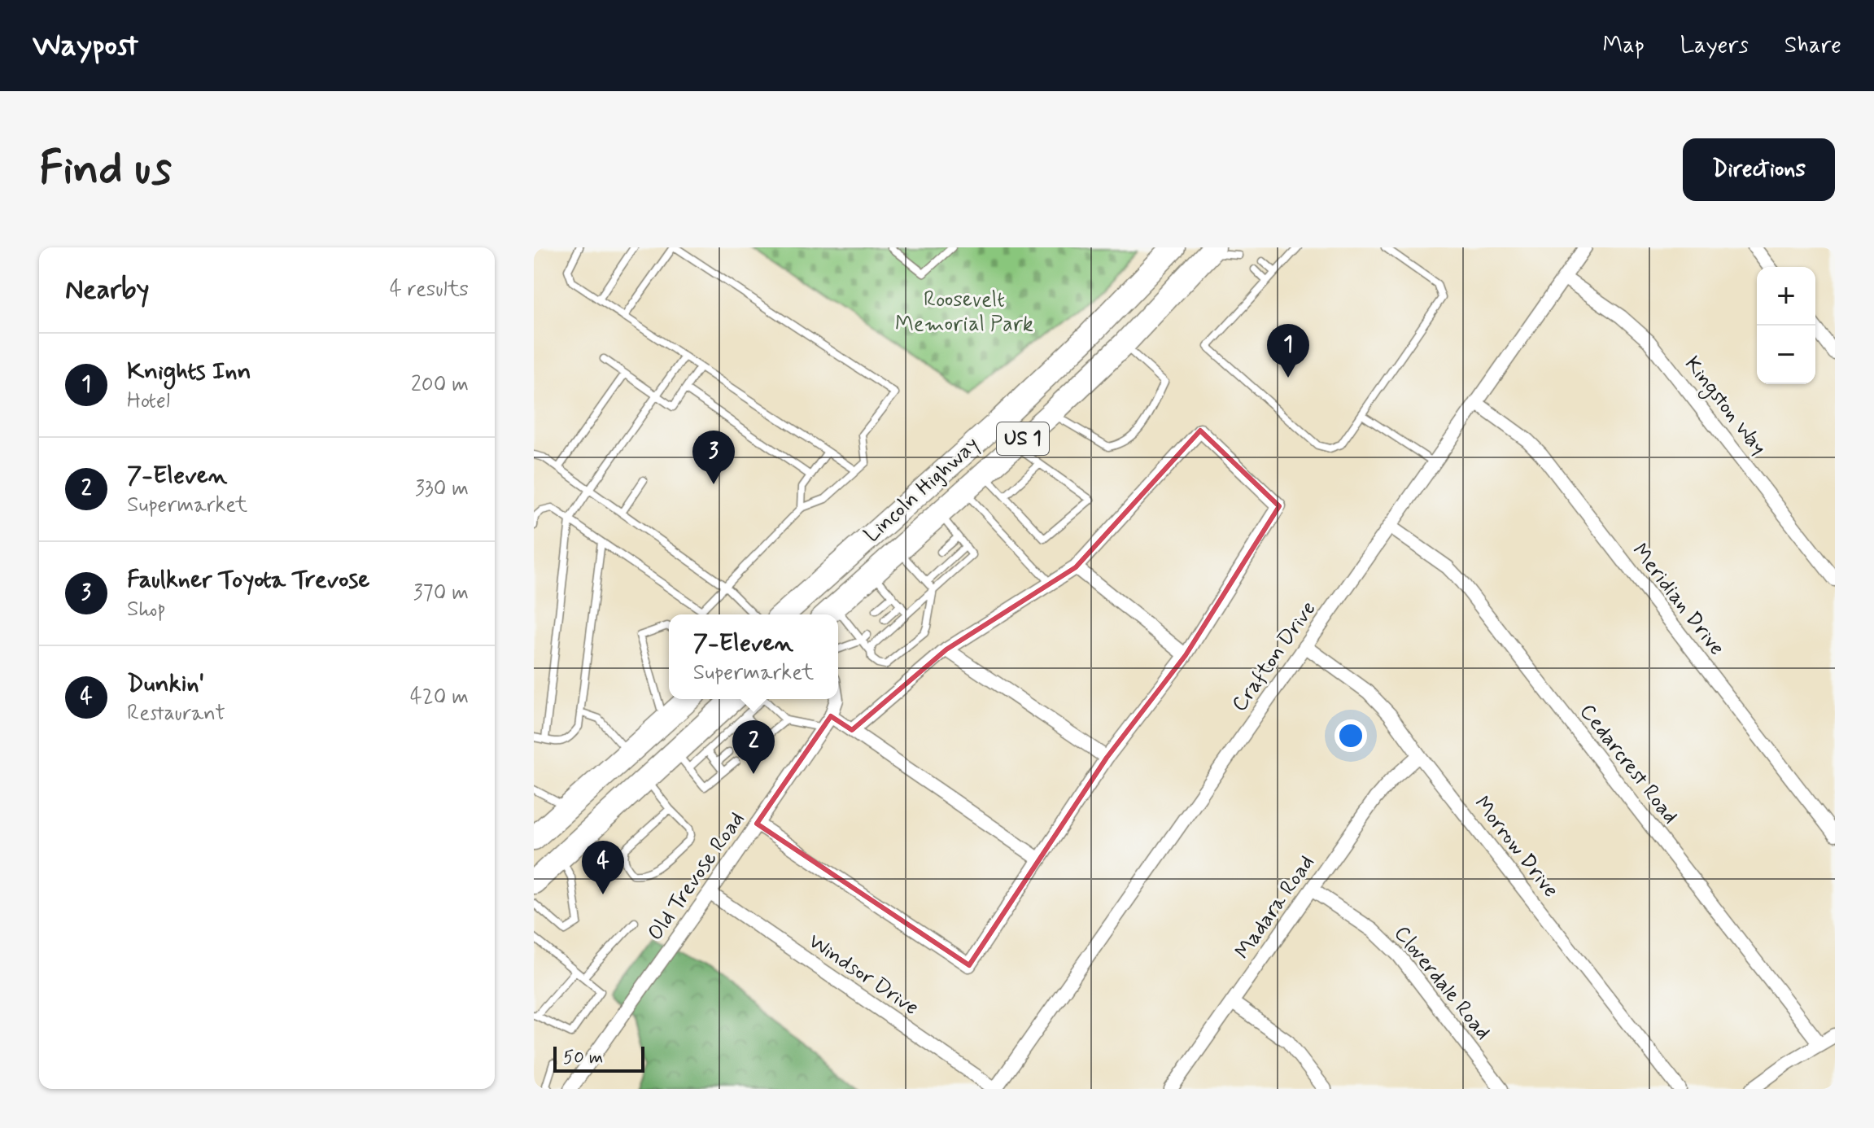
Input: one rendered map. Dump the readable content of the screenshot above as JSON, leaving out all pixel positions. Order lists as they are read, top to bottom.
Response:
{
  "streets": {
    "highway": ["US 1", "Lincoln Highway"],
    "street": [
      "Kingston Way",
      "Meridian Drive",
      "Crafton Drive",
      "Cedarcrest Road",
      "Morrow Drive",
      "Old Trevose Road",
      "Madara Road",
      "Windsor Drive",
      "Cloverdale Road"
    ]
  },
  "crossings": [
    ["Kingston Way", "Crafton Drive"],
    ["Meridian Drive", "Crafton Drive"],
    ["Crafton Drive", "Cedarcrest Road"],
    ["Crafton Drive", "Morrow Drive"],
    ["Crafton Drive", "Windsor Drive"],
    ["Morrow Drive", "Madara Road"],
    ["Old Trevose Road", "Windsor Drive"],
    ["Madara Road", "Cloverdale Road"]
  ],
  "parks": ["Roosevelt Memorial Park"],
  "scale_bar": "50 m",
  "page": {
    "header": "Waypost",
    "nav": ["Map", "Layers", "Share"],
    "buttons": "Directions",
    "title": "Find us",
    "heading": ["Nearby", "4 results"],
    "map_buttons": ["+", "−"],
    "pins": [
      "1",
      "3",
      "2",
      "4"
    ],
    "list": [
      {
        "mark": "1",
        "name": "Knights Inn",
        "note": "Hotel",
        "value": "200 m"
      },
      {
        "mark": "2",
        "name": "7-Eleven",
        "note": "Supermarket",
        "value": "330 m"
      },
      {
        "mark": "3",
        "name": "Faulkner Toyota Trevose",
        "note": "Shop",
        "value": "370 m"
      },
      {
        "mark": "4",
        "name": "Dunkin'",
        "note": "Restaurant",
        "value": "420 m"
      }
    ],
    "popup": ["7-Eleven", "Supermarket"],
    "scale": "50 m"
  }
}
